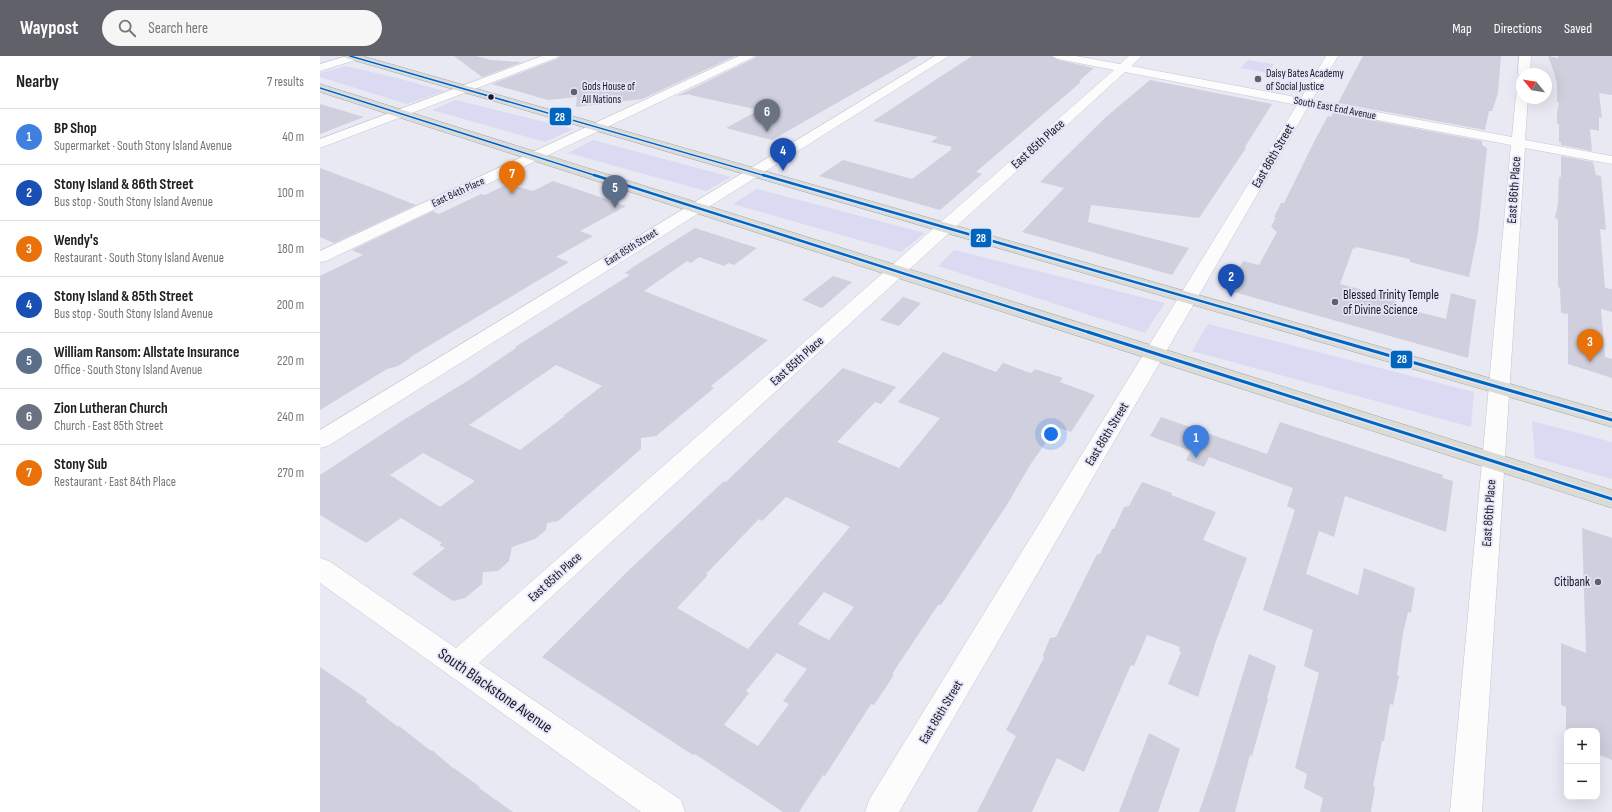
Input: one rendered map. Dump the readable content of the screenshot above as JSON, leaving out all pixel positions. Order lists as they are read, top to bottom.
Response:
{
  "streets": {
    "street": [
      "South East End Avenue",
      "East 85th Place",
      "East 86th Street",
      "East 86th Place",
      "East 84th Place",
      "East 85th Street",
      "South Blackstone Avenue"
    ]
  },
  "crossings": [
    ["South East End Avenue", "East 85th Place"],
    ["South East End Avenue", "East 86th Street"],
    ["South East End Avenue", "East 86th Place"],
    ["East 85th Place", "South Blackstone Avenue"]
  ],
  "places": [
    "Daisy Bates Academy of Social Justice",
    "Gods House of All Nations",
    "Blessed Trinity Temple of Divine Science",
    "Citibank"
  ],
  "lines": ["transit line 28"],
  "north": "top left",
  "page": {
    "header": "Waypost",
    "search": "Search here",
    "nav": ["Map", "Directions", "Saved"],
    "heading": ["Nearby", "7 results"],
    "pins": [
      "6",
      "4",
      "7",
      "5",
      "2",
      "3",
      "1"
    ],
    "list": [
      {
        "mark": "1",
        "name": "BP Shop",
        "note": "Supermarket · South Stony Island Avenue",
        "value": "40 m"
      },
      {
        "mark": "2",
        "name": "Stony Island & 86th Street",
        "note": "Bus stop · South Stony Island Avenue",
        "value": "100 m"
      },
      {
        "mark": "3",
        "name": "Wendy's",
        "note": "Restaurant · South Stony Island Avenue",
        "value": "180 m"
      },
      {
        "mark": "4",
        "name": "Stony Island & 85th Street",
        "note": "Bus stop · South Stony Island Avenue",
        "value": "200 m"
      },
      {
        "mark": "5",
        "name": "William Ransom: Allstate Insurance",
        "note": "Office · South Stony Island Avenue",
        "value": "220 m"
      },
      {
        "mark": "6",
        "name": "Zion Lutheran Church",
        "note": "Church · East 85th Street",
        "value": "240 m"
      },
      {
        "mark": "7",
        "name": "Stony Sub",
        "note": "Restaurant · East 84th Place",
        "value": "270 m"
      }
    ],
    "map_buttons": ["+", "−"]
  }
}
